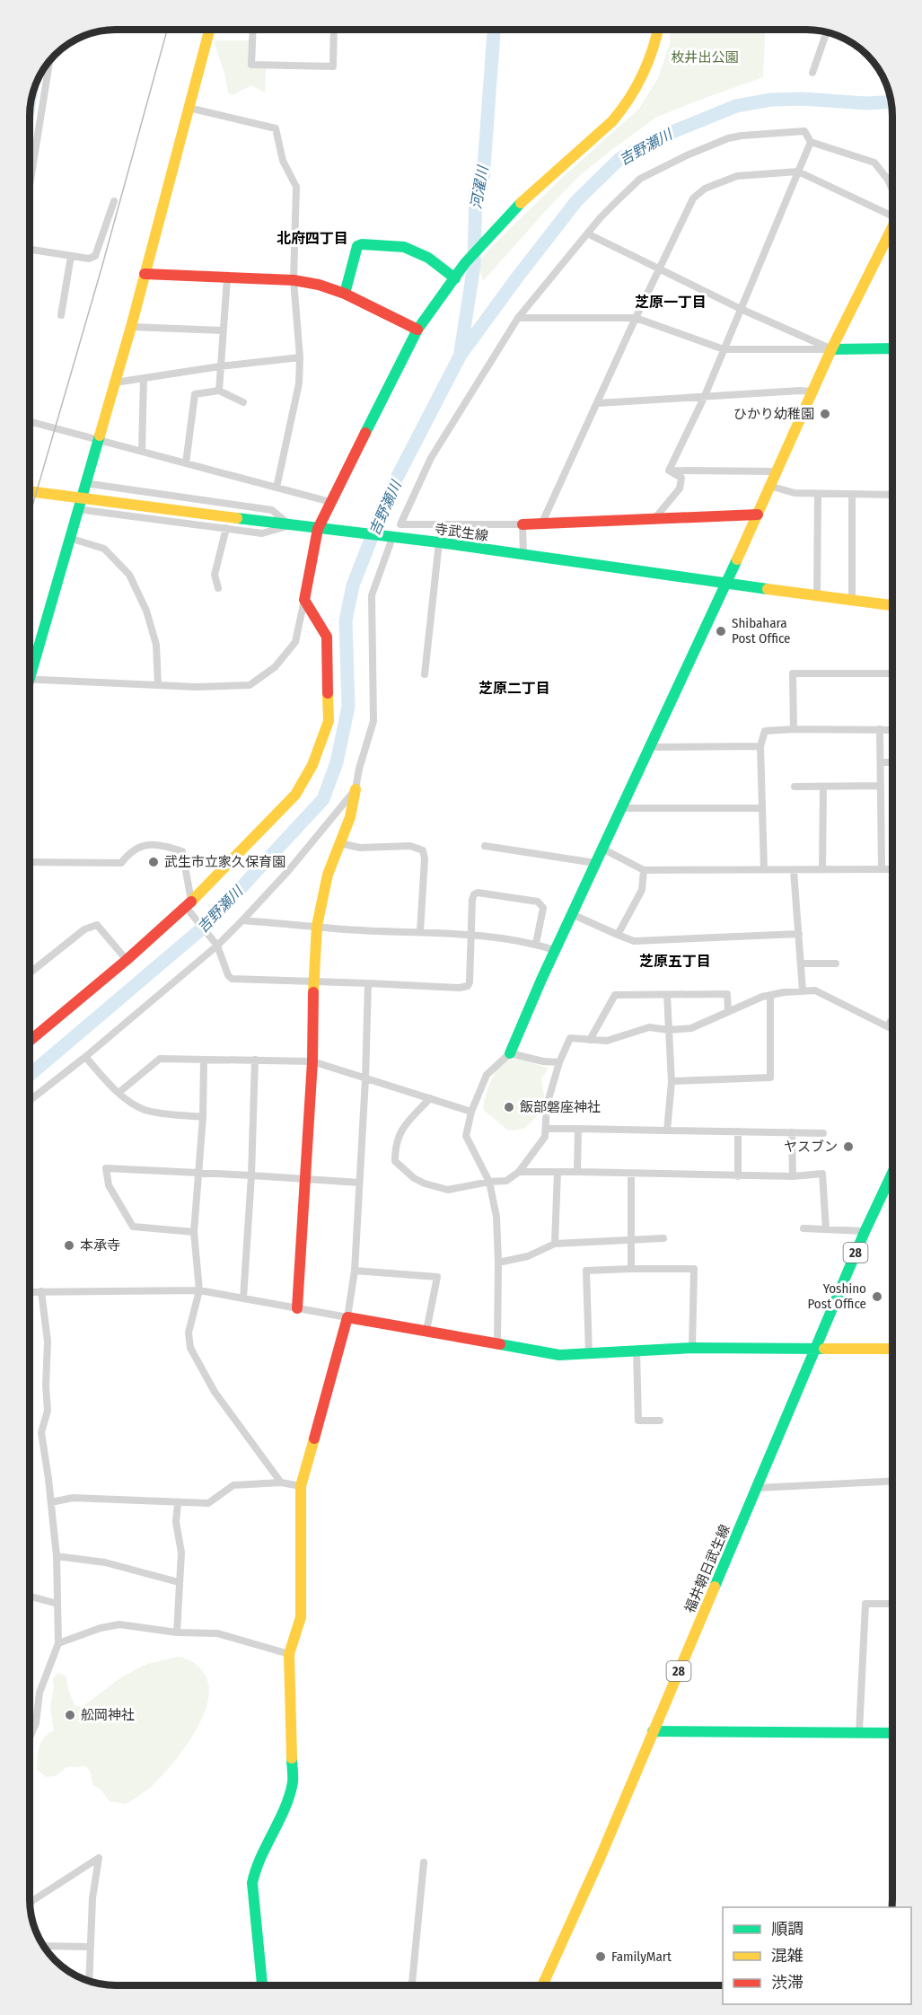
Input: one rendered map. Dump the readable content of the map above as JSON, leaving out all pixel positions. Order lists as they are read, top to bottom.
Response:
{
  "streets": {
    "street": ["寺武生線", "28", "福井朝日武生線"]
  },
  "districts": [
    "北府四丁目",
    "芝原一丁目",
    "芝原二丁目",
    "芝原五丁目"
  ],
  "water": ["吉野瀬川", "河濯川"],
  "parks": ["枚井出公園"],
  "places": [
    "ひかり幼稚園",
    "Shibahara Post Office",
    "武生市立家久保育園",
    "飯部磐座神社",
    "ヤスブン",
    "本承寺",
    "Yoshino Post Office",
    "舩岡神社",
    "FamilyMart"
  ],
  "legend": ["順調", "混雑", "渋滞"]
}
